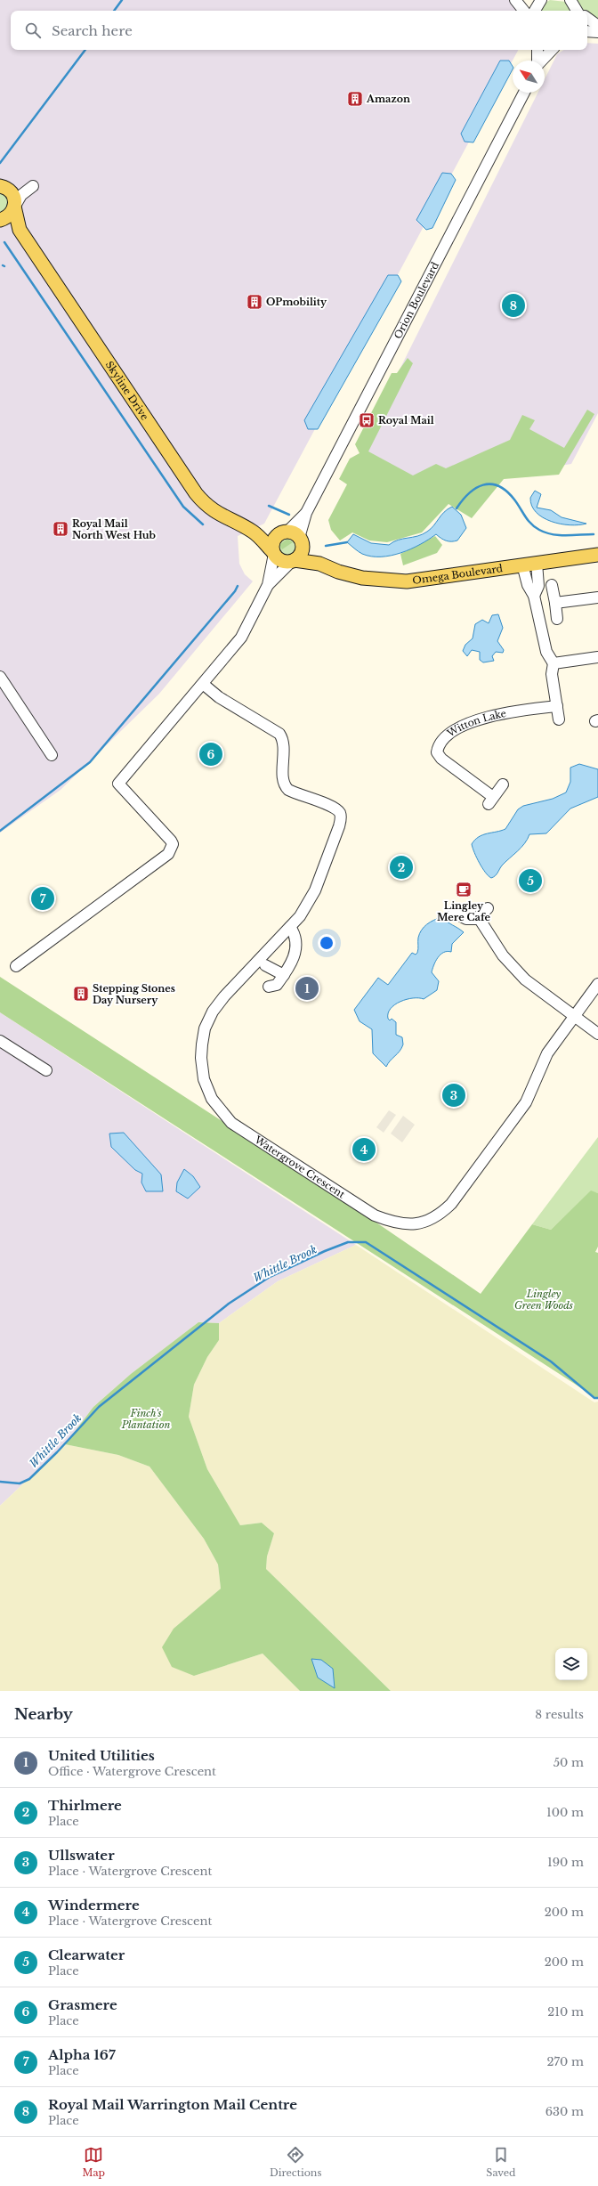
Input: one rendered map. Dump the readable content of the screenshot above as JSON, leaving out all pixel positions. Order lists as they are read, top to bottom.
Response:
{
  "streets": {
    "main road": ["Skyline Drive", "Omega Boulevard"],
    "street": ["Orion Boulevard", "Witton Lake", "Watergrove Crescent"]
  },
  "crossings": [
    ["Orion Boulevard", "Skyline Drive"],
    ["Orion Boulevard", "Omega Boulevard"],
    ["Skyline Drive", "Omega Boulevard"]
  ],
  "water": ["Whittle Brook"],
  "parks": ["Lingley Green Woods", "Finch's Plantation"],
  "places": {
    "building": [
      "Amazon",
      "OPmobility",
      "Royal Mail North West Hub",
      "Stepping Stones Day Nursery"
    ],
    "bus stop": ["Royal Mail"],
    "cafe": ["Lingley Mere Cafe"]
  },
  "north": "top left",
  "page": {
    "search": "Search here",
    "pins": [
      "8",
      "6",
      "2",
      "5",
      "7",
      "1",
      "3",
      "4"
    ],
    "heading": ["Nearby", "8 results"],
    "list": [
      {
        "mark": "1",
        "name": "United Utilities",
        "note": "Office · Watergrove Crescent",
        "value": "50 m"
      },
      {
        "mark": "2",
        "name": "Thirlmere",
        "note": "Place",
        "value": "100 m"
      },
      {
        "mark": "3",
        "name": "Ullswater",
        "note": "Place · Watergrove Crescent",
        "value": "190 m"
      },
      {
        "mark": "4",
        "name": "Windermere",
        "note": "Place · Watergrove Crescent",
        "value": "200 m"
      },
      {
        "mark": "5",
        "name": "Clearwater",
        "note": "Place",
        "value": "200 m"
      },
      {
        "mark": "6",
        "name": "Grasmere",
        "note": "Place",
        "value": "210 m"
      },
      {
        "mark": "7",
        "name": "Alpha 167",
        "note": "Place",
        "value": "270 m"
      },
      {
        "mark": "8",
        "name": "Royal Mail Warrington Mail Centre",
        "note": "Place",
        "value": "630 m"
      }
    ],
    "nav": ["Map", "Directions", "Saved"]
  }
}
